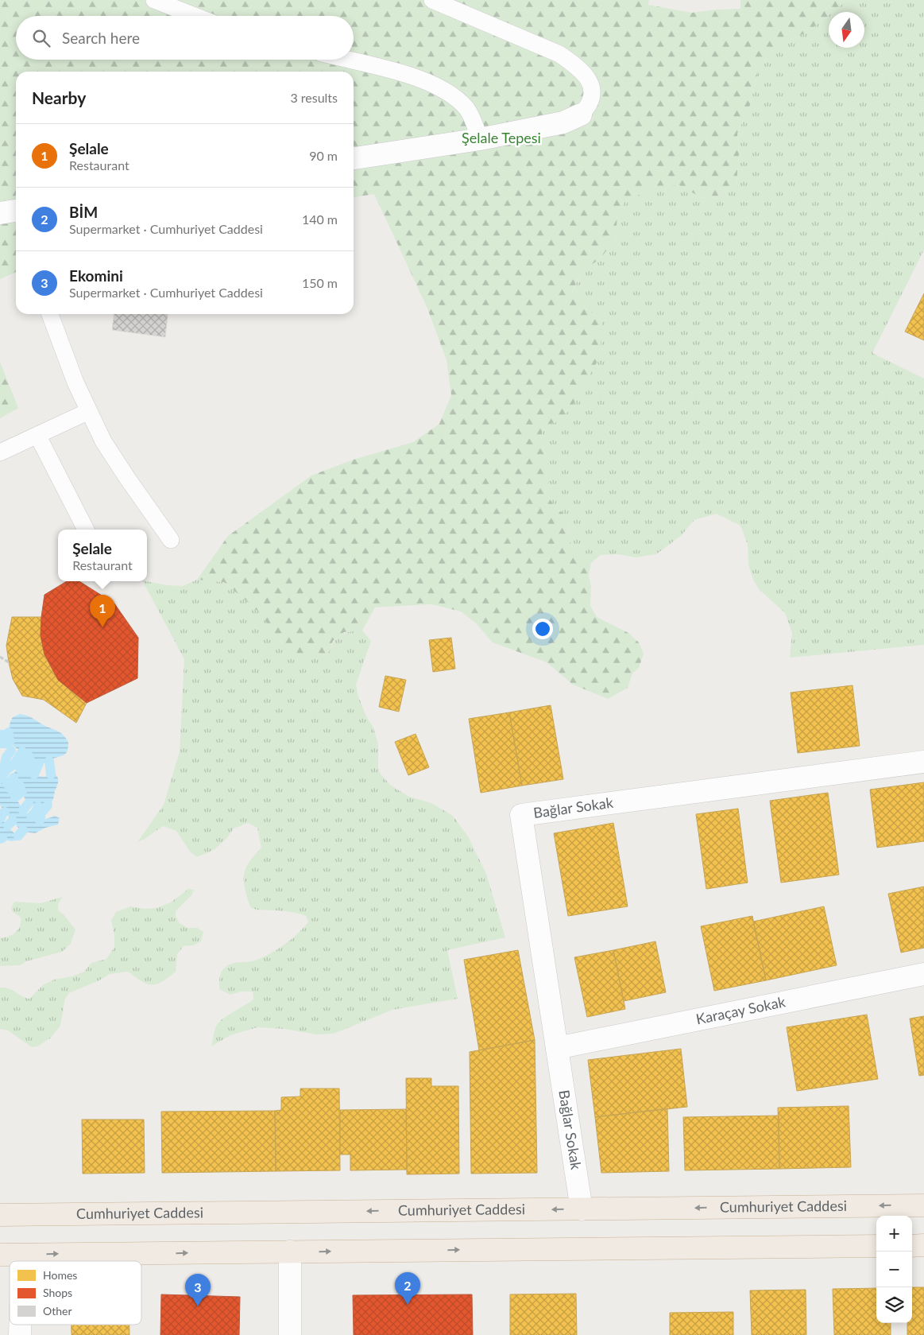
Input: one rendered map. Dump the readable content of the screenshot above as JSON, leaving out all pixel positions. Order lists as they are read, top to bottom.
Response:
{
  "streets": {
    "highway": ["Cumhuriyet Caddesi"],
    "street": ["Bağlar Sokak", "Karaçay Sokak"]
  },
  "crossings": [
    ["Bağlar Sokak", "Karaçay Sokak"],
    ["Bağlar Sokak", "Cumhuriyet Caddesi"]
  ],
  "parks": ["Şelale Tepesi"],
  "legend": ["Homes", "Shops", "Other"],
  "north": "bottom",
  "page": {
    "search": "Search here",
    "heading": ["Nearby", "3 results"],
    "list": [
      {
        "mark": "1",
        "name": "Şelale",
        "note": "Restaurant",
        "value": "90 m"
      },
      {
        "mark": "2",
        "name": "BİM",
        "note": "Supermarket · Cumhuriyet Caddesi",
        "value": "140 m"
      },
      {
        "mark": "3",
        "name": "Ekomini",
        "note": "Supermarket · Cumhuriyet Caddesi",
        "value": "150 m"
      }
    ],
    "popup": ["Şelale", "Restaurant"],
    "pins": ["1", "2", "3"],
    "map_buttons": ["+", "−"]
  }
}
